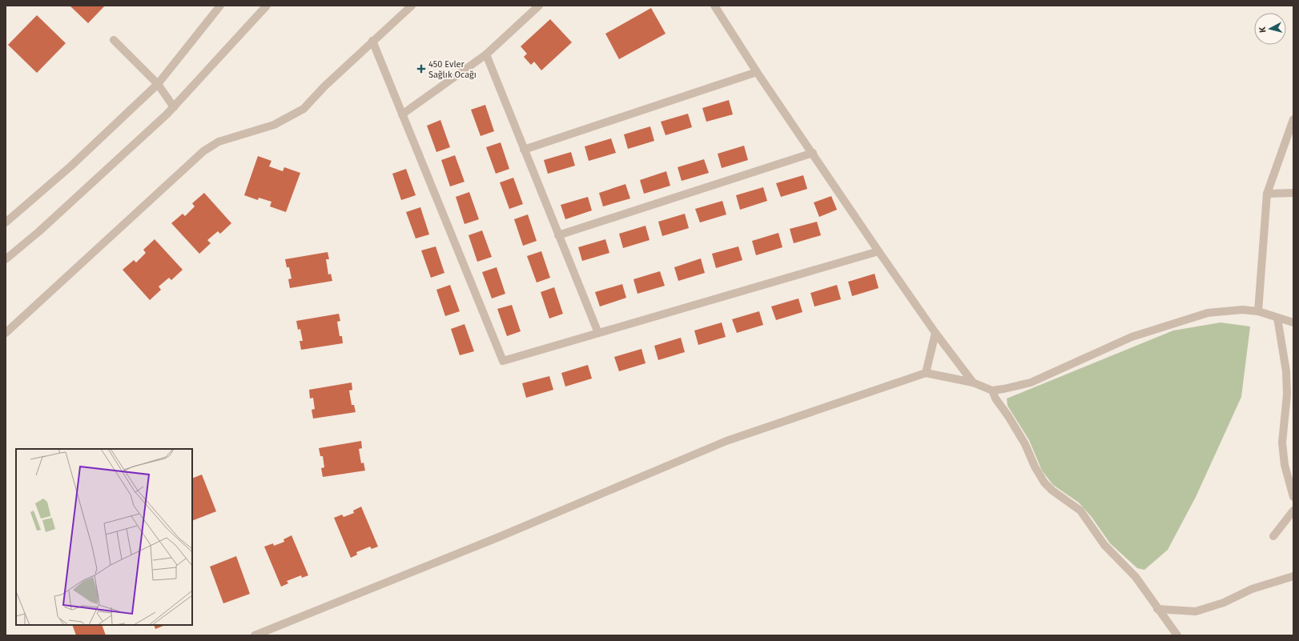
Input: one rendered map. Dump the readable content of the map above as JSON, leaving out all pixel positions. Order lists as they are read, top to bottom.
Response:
{
  "places": {
    "health": ["450 Evler Sağlık Ocağı"]
  },
  "north": "left"
}
